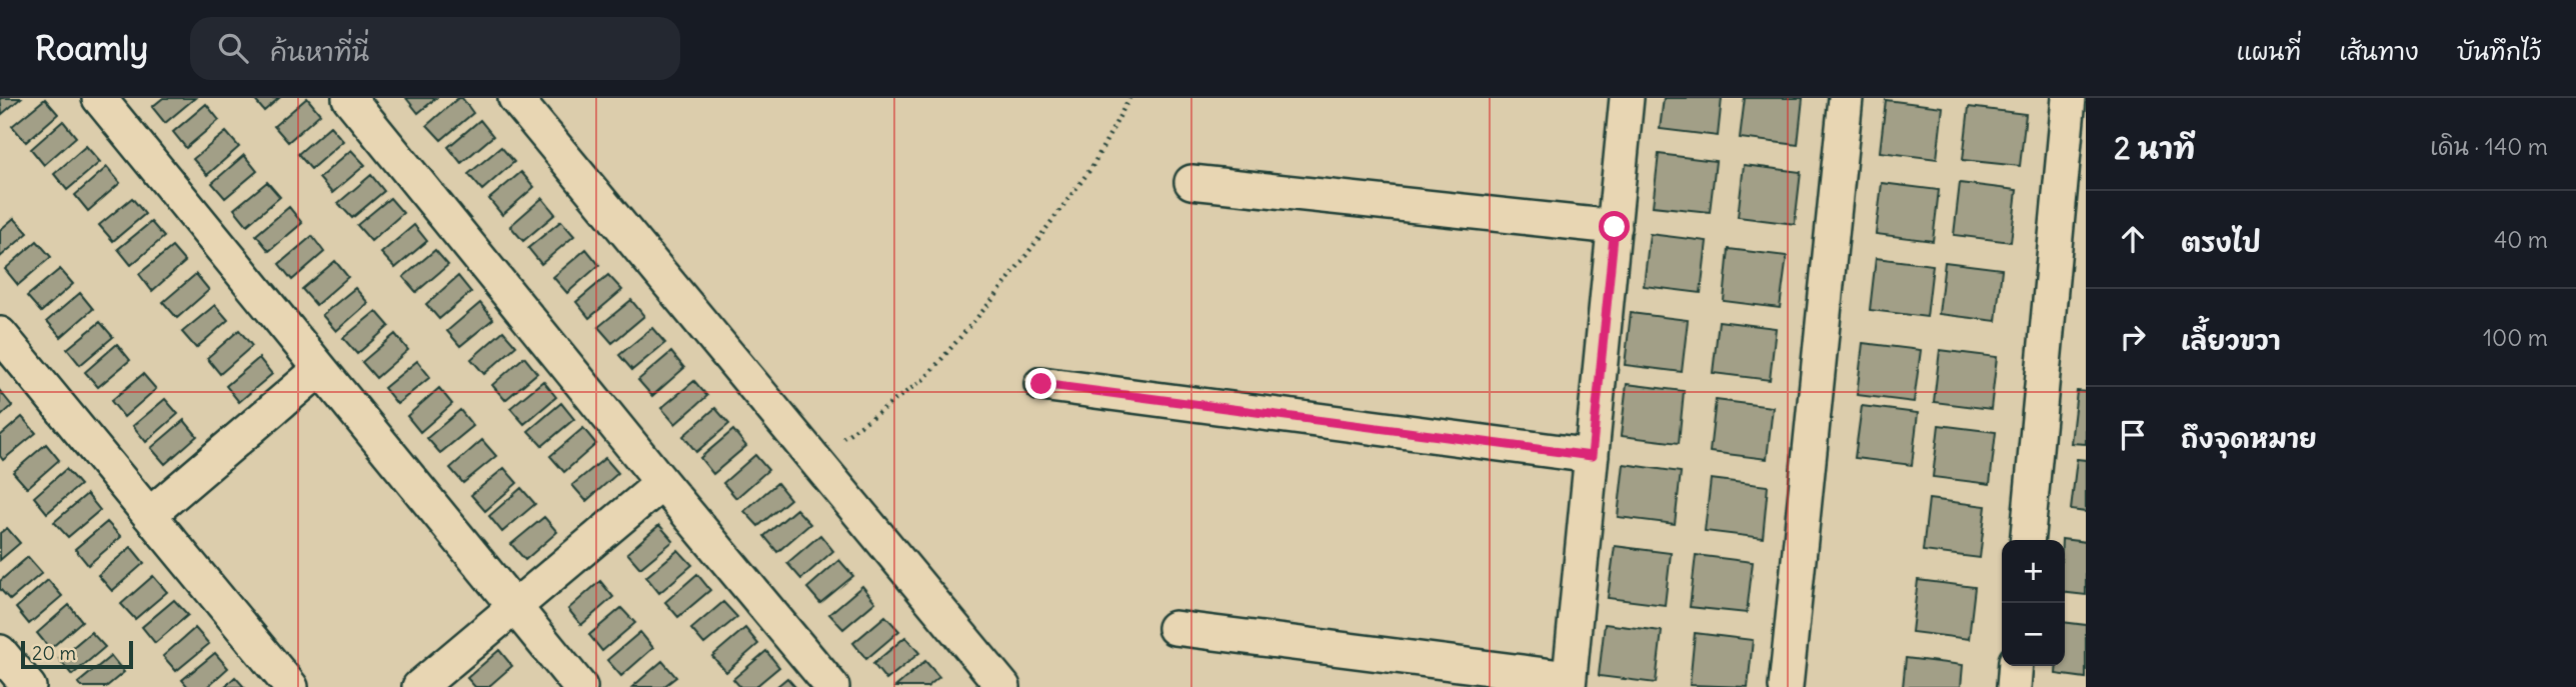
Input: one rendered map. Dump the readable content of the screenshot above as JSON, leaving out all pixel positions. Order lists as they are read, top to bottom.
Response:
{
  "scale_bar": "20 m",
  "page": {
    "header": "Roamly",
    "search": "ค้นหาที่นี่",
    "nav": ["แผนที่", "เส้นทาง", "บันทึกไว้"],
    "heading": ["2 นาที", "เดิน · 140 m"],
    "list": [
      ["ตรงไป", "40 m"],
      ["เลี้ยวขวา", "100 m"],
      "ถึงจุดหมาย"
    ],
    "map_buttons": ["+", "−"],
    "scale": "20 m"
  }
}
